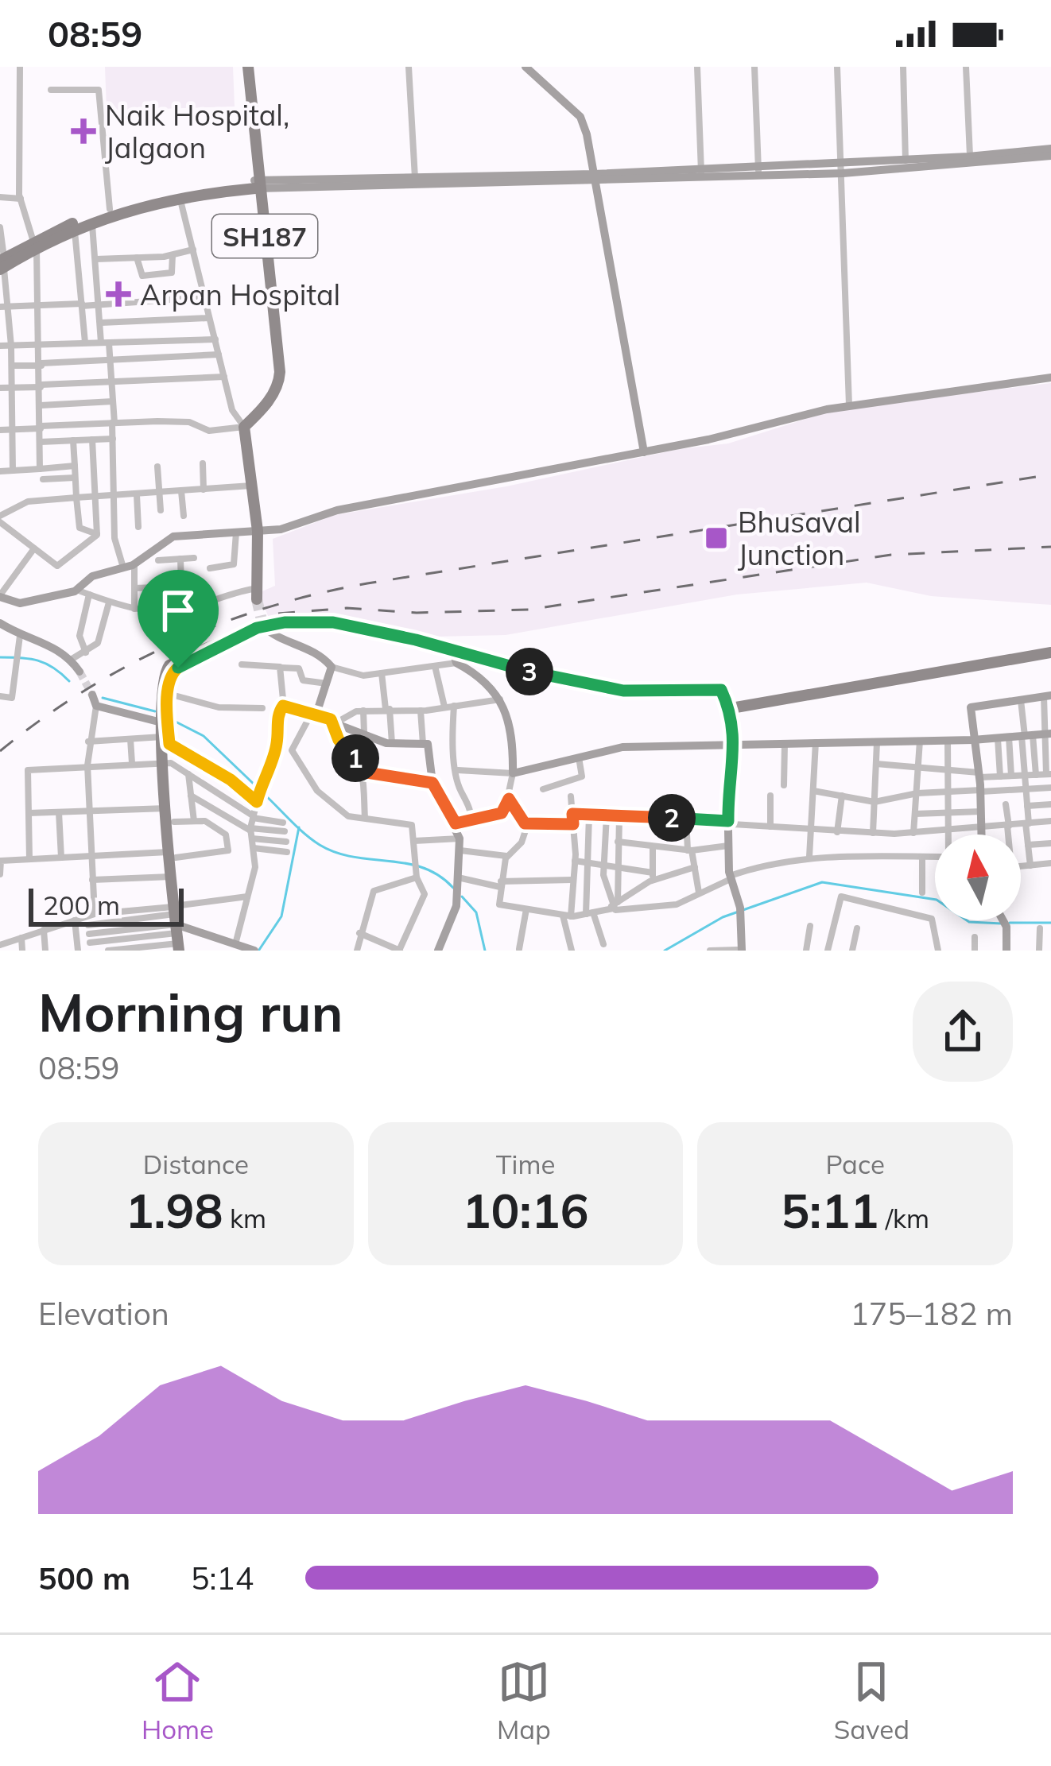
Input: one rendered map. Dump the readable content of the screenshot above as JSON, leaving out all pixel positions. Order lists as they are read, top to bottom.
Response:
{
  "streets": {
    "main road": ["SH187"]
  },
  "places": {
    "health": ["Naik Hospital, Jalgaon", "Arpan Hospital"],
    "transit": ["Bhusaval Junction"]
  },
  "scale_bar": "200 m",
  "north": "top",
  "page": {
    "status": "08:59",
    "pins": ["3", "1", "2"],
    "scale": "200 m",
    "heading": ["Morning run", "08:59"],
    "stats": [
      ["Distance", "1.98 km"],
      ["Time", "10:16"],
      ["Pace", "5:11 /km"]
    ],
    "chart": ["Elevation", "175–182 m"],
    "list": [
      {
        "name": "500 m",
        "note": "5:14"
      }
    ],
    "tabs": ["Home", "Map", "Saved"]
  }
}
